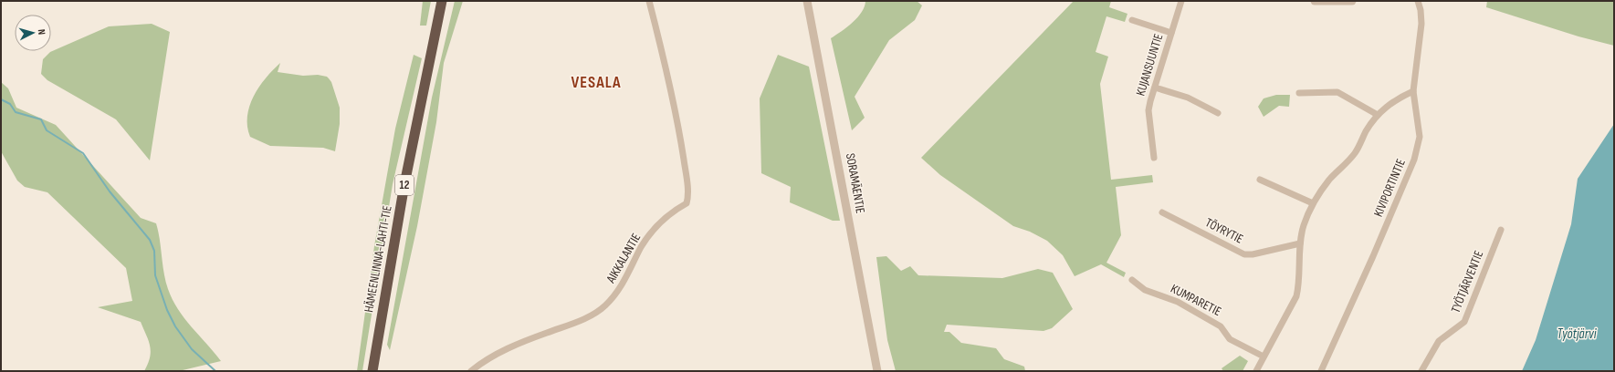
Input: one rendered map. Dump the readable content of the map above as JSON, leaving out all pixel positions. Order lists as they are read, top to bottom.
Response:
{
  "streets": {
    "highway": ["12", "HÄMEENLINNA-LAHTI-TIE"],
    "street": [
      "KUJANSUUNTIE",
      "SORAMÄENTIE",
      "KIVIPORTINTIE",
      "TÖYRYTIE",
      "AIKKALANTIE",
      "TYÖTJÄRVENTIE",
      "KUMPARETIE"
    ]
  },
  "districts": ["VESALA"],
  "water": ["Työtjärvi"],
  "north": "right"
}
